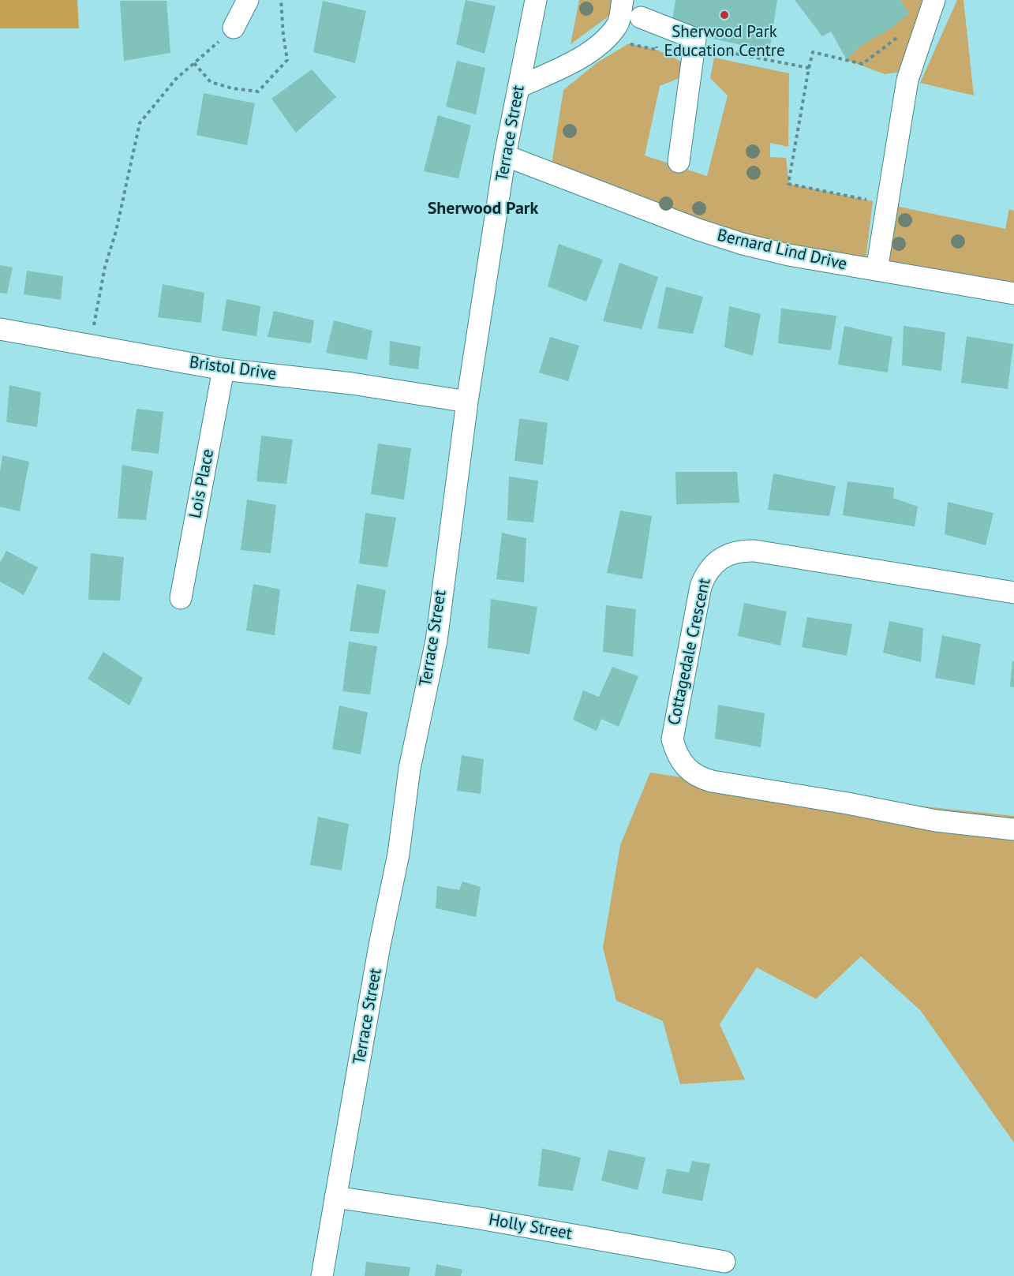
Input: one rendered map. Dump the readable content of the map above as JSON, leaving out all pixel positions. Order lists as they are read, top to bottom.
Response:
{
  "streets": {
    "street": [
      "Terrace Street",
      "Bernard Lind Drive",
      "Bristol Drive",
      "Lois Place",
      "Cottagedale Crescent",
      "Holly Street"
    ]
  },
  "crossings": [
    ["Terrace Street", "Bernard Lind Drive"],
    ["Terrace Street", "Bristol Drive"],
    ["Terrace Street", "Holly Street"],
    ["Bristol Drive", "Lois Place"]
  ],
  "districts": ["Sherwood Park"],
  "places": ["Sherwood Park Education Centre"]
}
